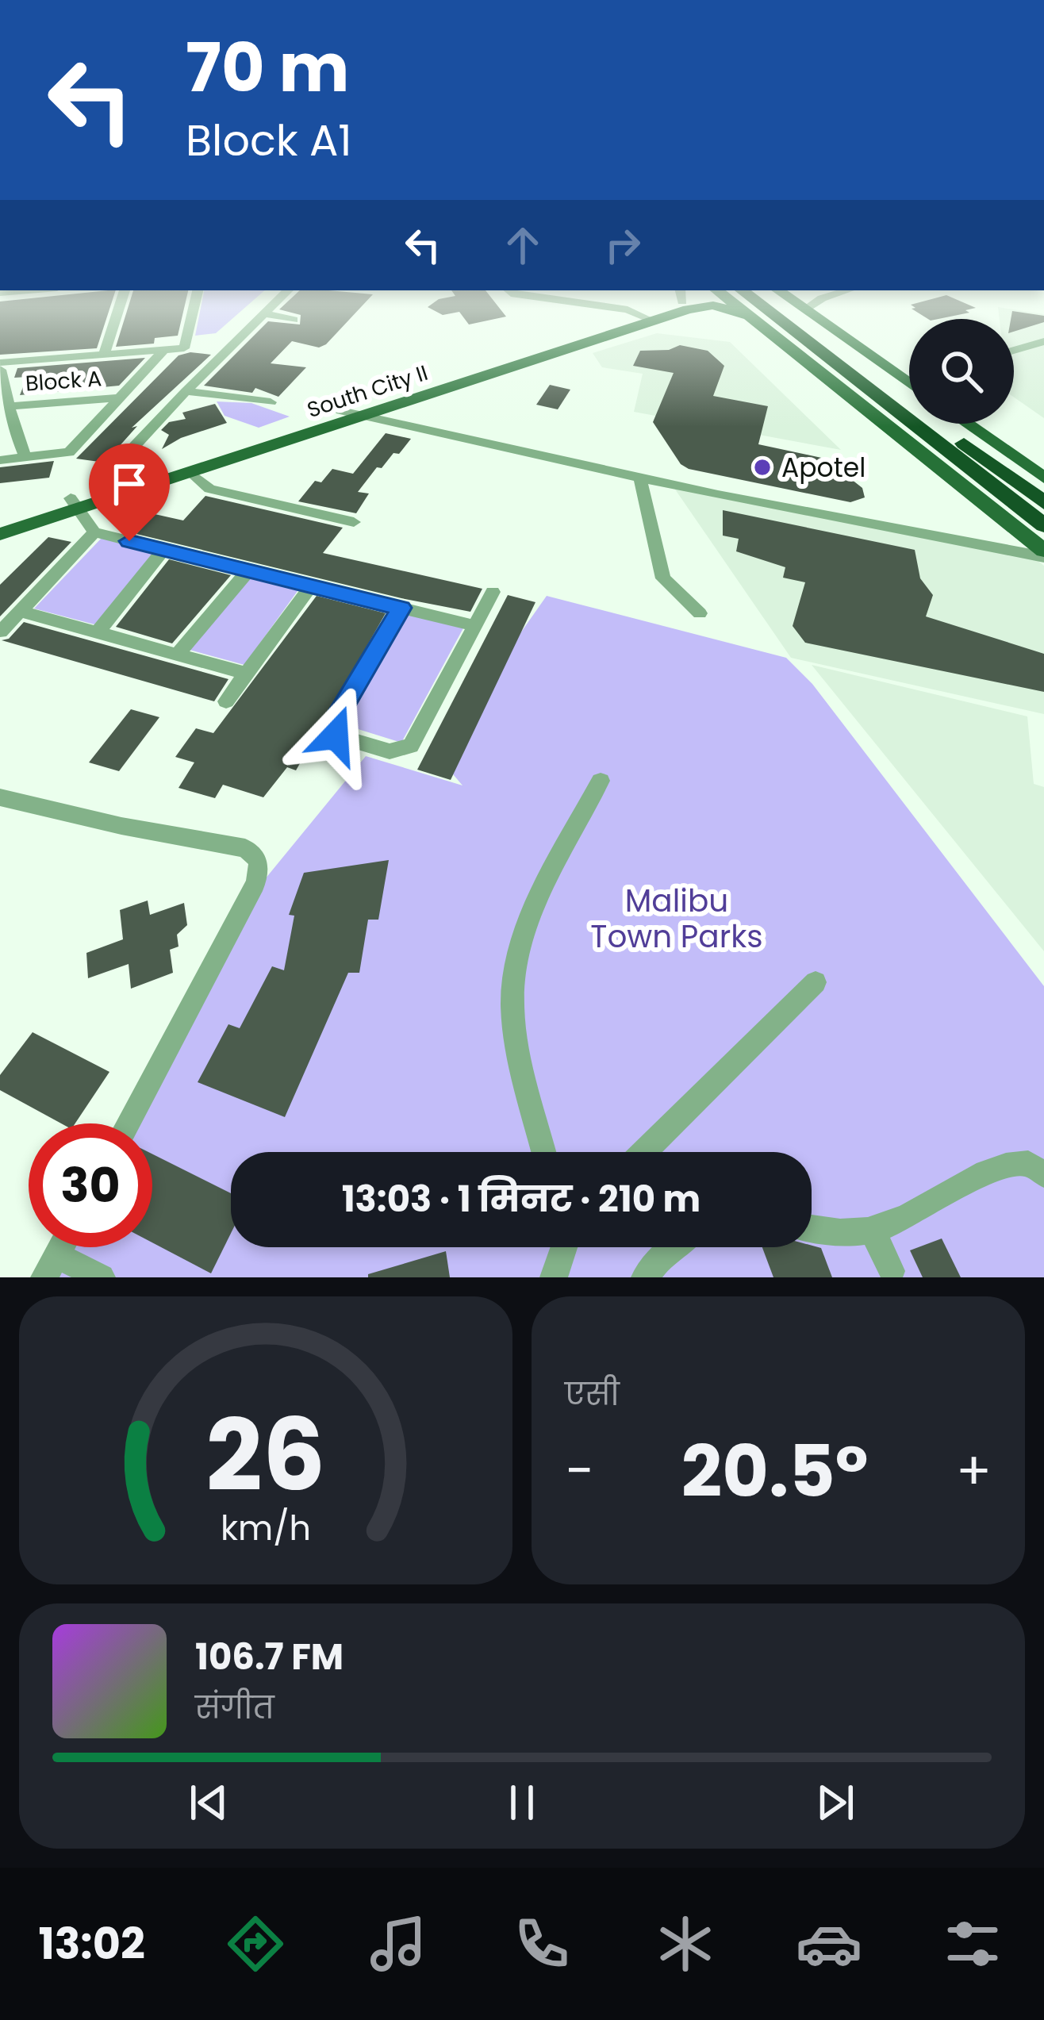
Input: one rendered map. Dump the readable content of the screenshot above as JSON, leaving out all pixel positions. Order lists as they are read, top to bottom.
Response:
{
  "streets": {
    "main road": ["South City II"],
    "street": ["Block A"]
  },
  "parks": ["Malibu Town Parks"],
  "places": ["Apotel"],
  "page": {
    "turn": ["70 m", "Block A1"],
    "limit": "30",
    "trip": "13:03 · 1 मिनट · 210 m",
    "tile": "एसी",
    "heat": ["−", "20.5°", "+"],
    "song": ["106.7 FM", "संगीत"],
    "tabs": "13:02",
    "gauge": ["26", "km/h"]
  }
}
